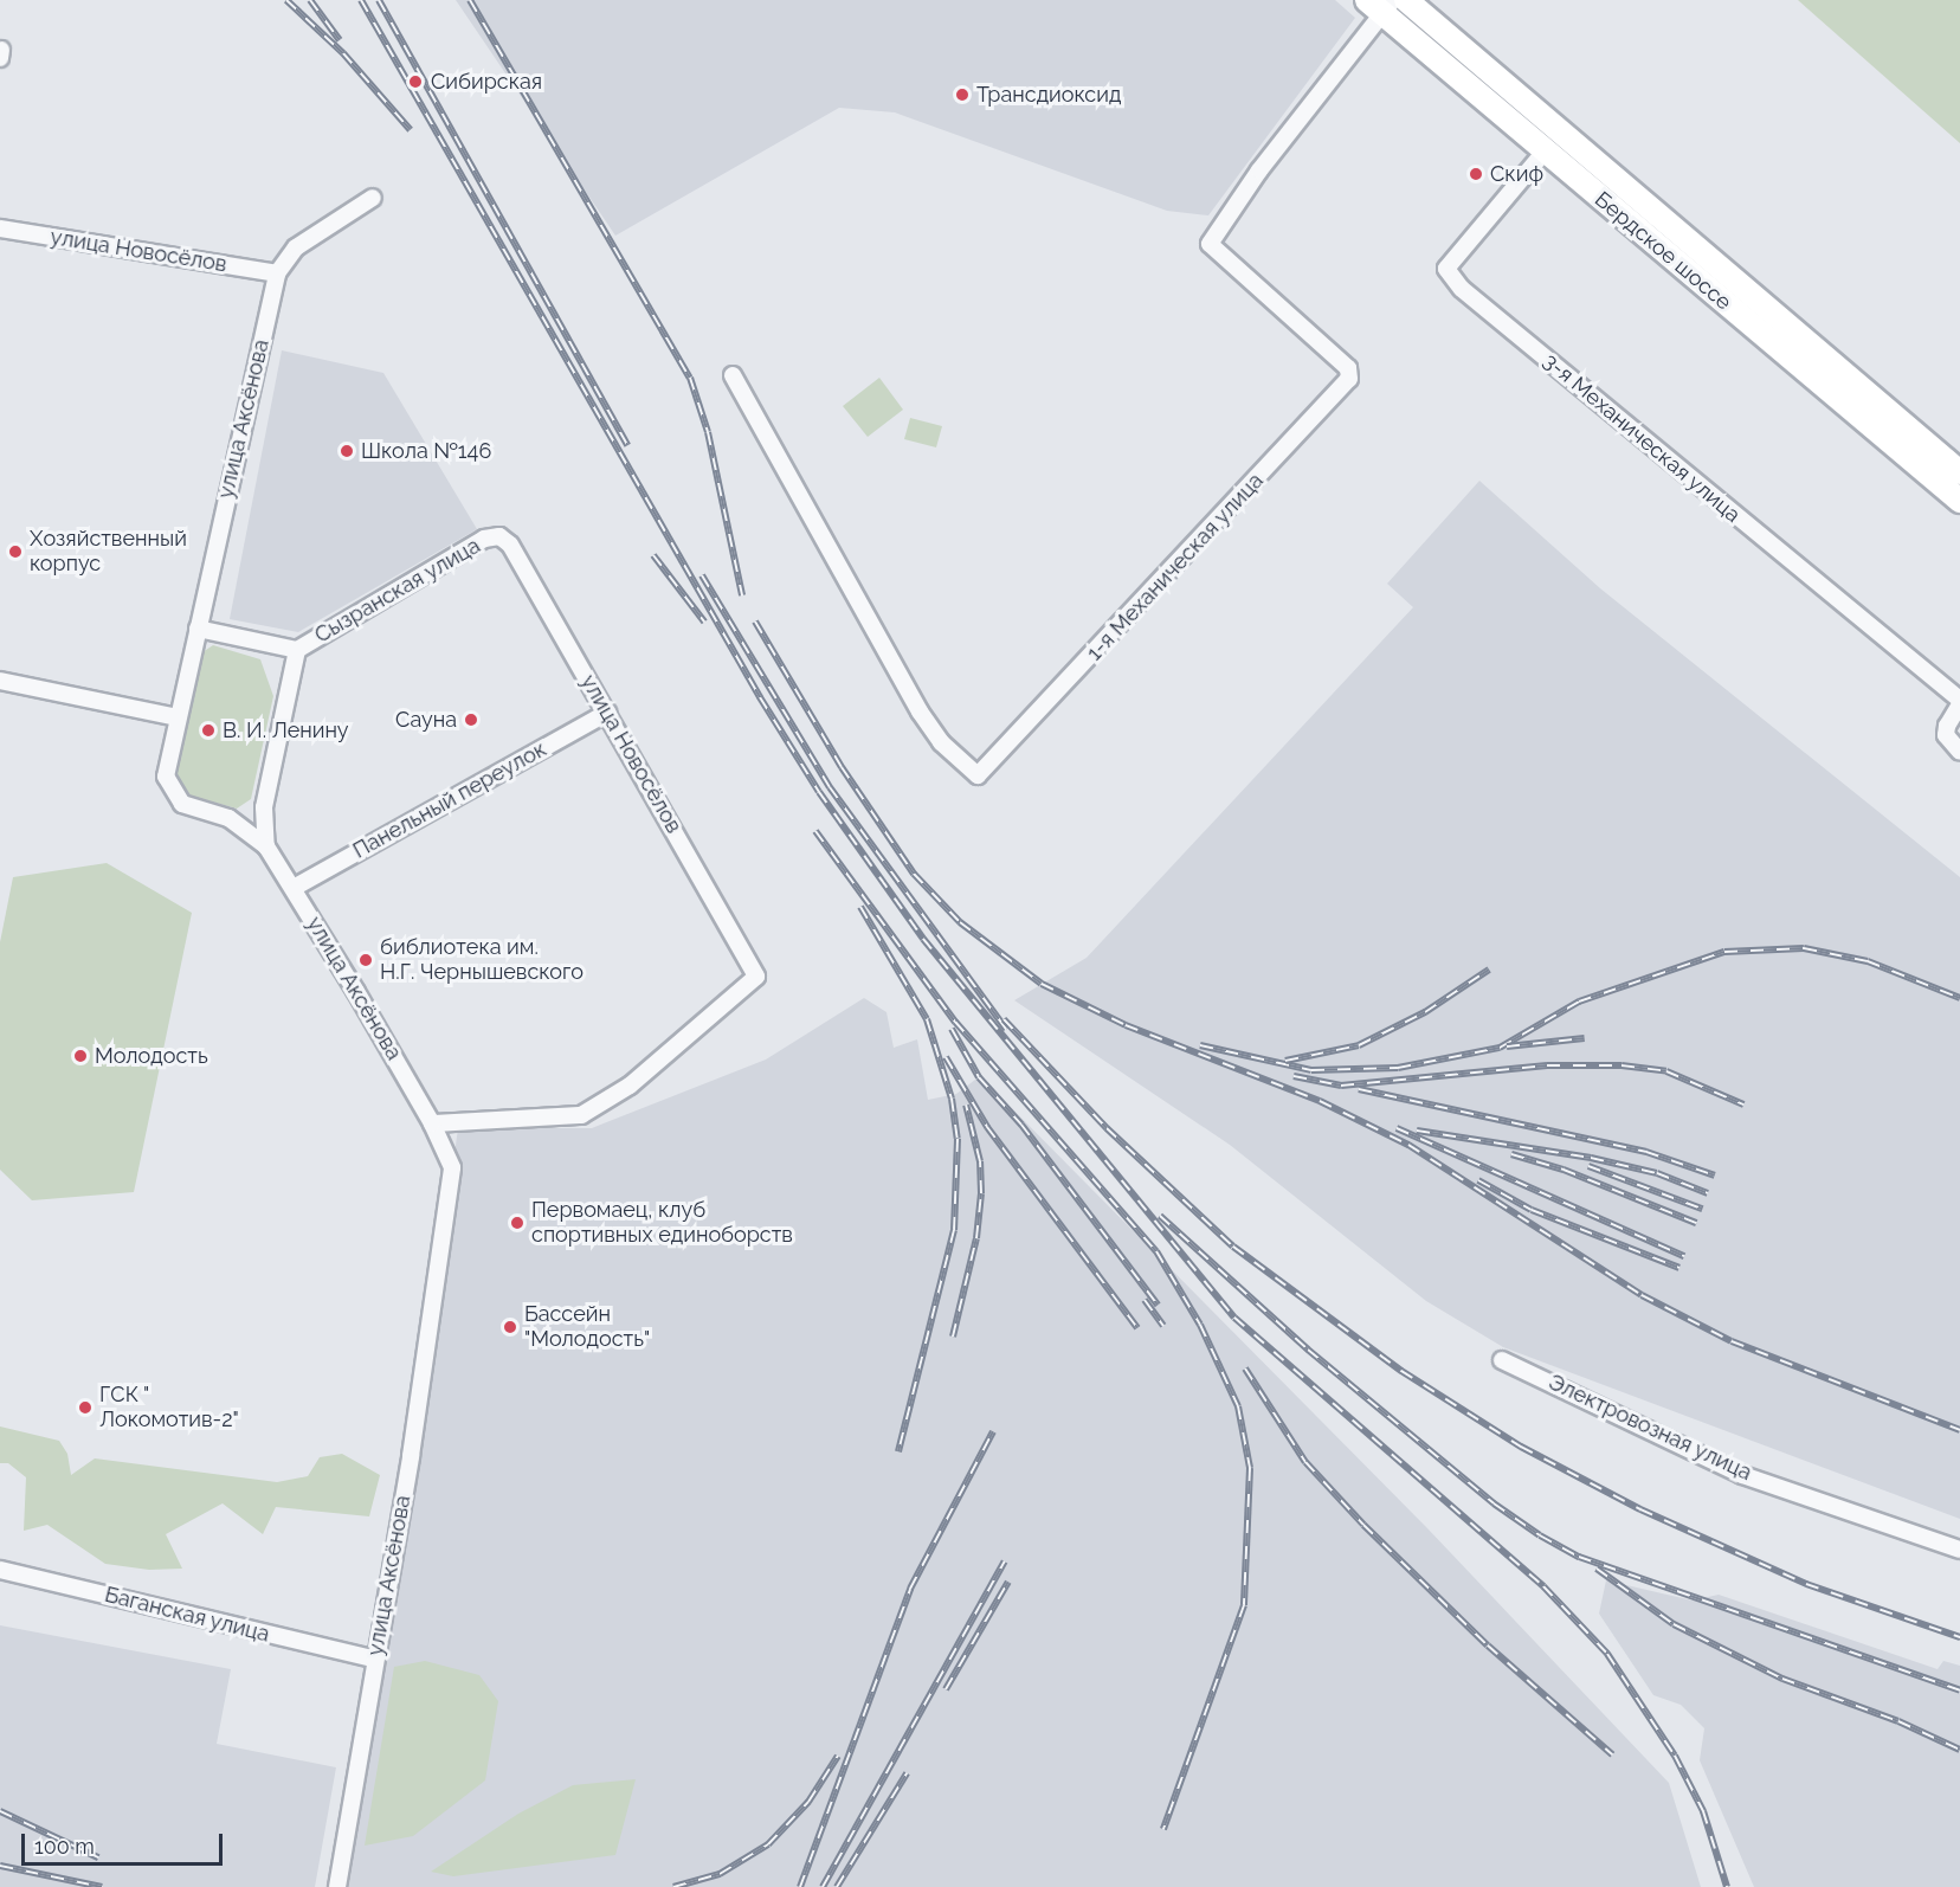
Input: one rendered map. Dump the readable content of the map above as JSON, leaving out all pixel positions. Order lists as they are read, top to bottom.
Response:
{
  "streets": {
    "highway": ["Бердское шоссе"],
    "street": [
      "улица Новосёлов",
      "улица Аксёнова",
      "3-я Механическая улица",
      "1-я Механическая улица",
      "Сызранская улица",
      "Панельный переулок",
      "Электровозная улица",
      "Баганская улица"
    ]
  },
  "crossings": [
    ["улица Новосёлов", "улица Аксёнова"],
    ["улица Новосёлов", "Сызранская улица"],
    ["улица Новосёлов", "Панельный переулок"],
    ["Бердское шоссе", "3-я Механическая улица"],
    ["Бердское шоссе", "1-я Механическая улица"],
    ["улица Аксёнова", "Панельный переулок"],
    ["улица Аксёнова", "Баганская улица"]
  ],
  "places": [
    "Сибирская",
    "Трансдиоксид",
    "Скиф",
    "Школа №146",
    "Хозяйственный корпус",
    "Сауна",
    "В. И. Ленину",
    "библиотека им. Н.Г. Чернышевского",
    "Молодость",
    "Первомаец, клуб спортивных единоборств",
    "Бассейн \"Молодость\"",
    "ГСК \" Локомотив-2\""
  ],
  "scale_bar": "100 m"
}
